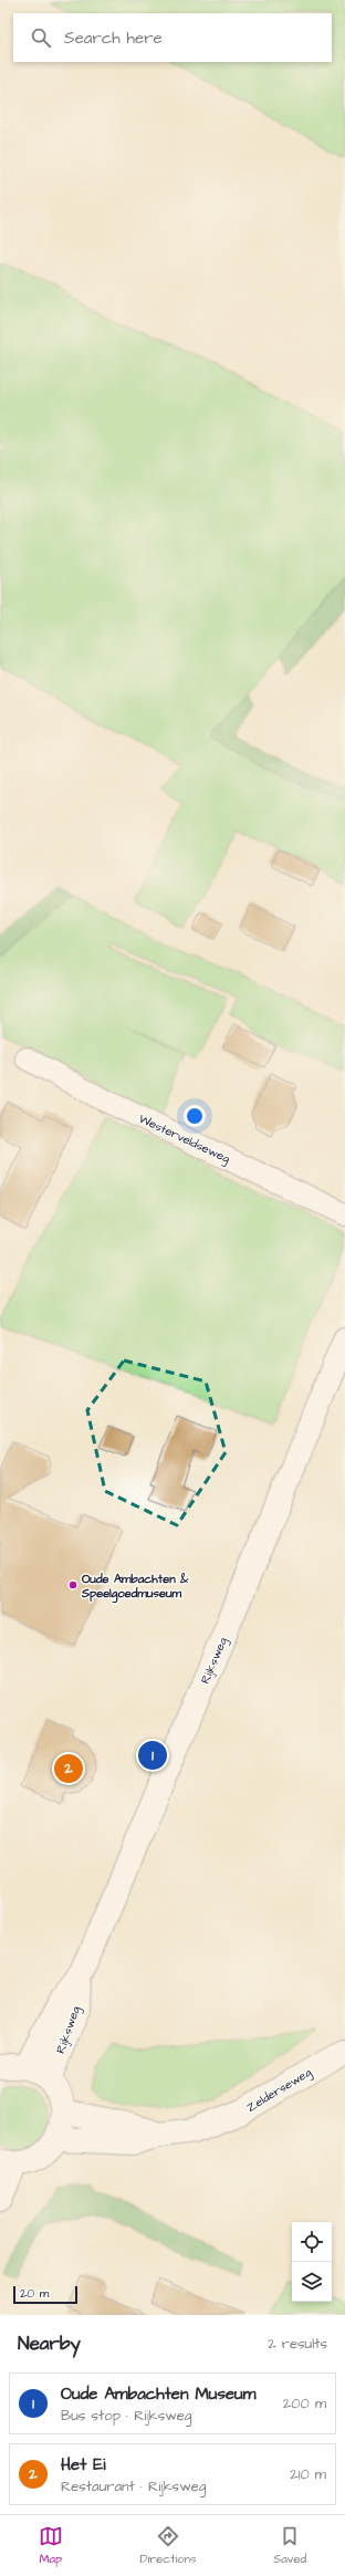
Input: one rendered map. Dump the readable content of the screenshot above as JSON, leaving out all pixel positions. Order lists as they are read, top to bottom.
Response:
{
  "streets": {
    "main road": ["Rijksweg", "Zelderseweg"],
    "street": ["Westerveldseweg"]
  },
  "places": ["Oude Ambachten & Speelgoedmuseum"],
  "scale_bar": "20 m",
  "page": {
    "search": "Search here",
    "pins": ["1", "2"],
    "scale": "20 m",
    "heading": ["Nearby", "2 results"],
    "list": [
      {
        "mark": "1",
        "name": "Oude Ambachten Museum",
        "note": "Bus stop · Rijksweg",
        "value": "200 m"
      },
      {
        "mark": "2",
        "name": "Het Ei",
        "note": "Restaurant · Rijksweg",
        "value": "210 m"
      }
    ],
    "nav": ["Map", "Directions", "Saved"]
  }
}
